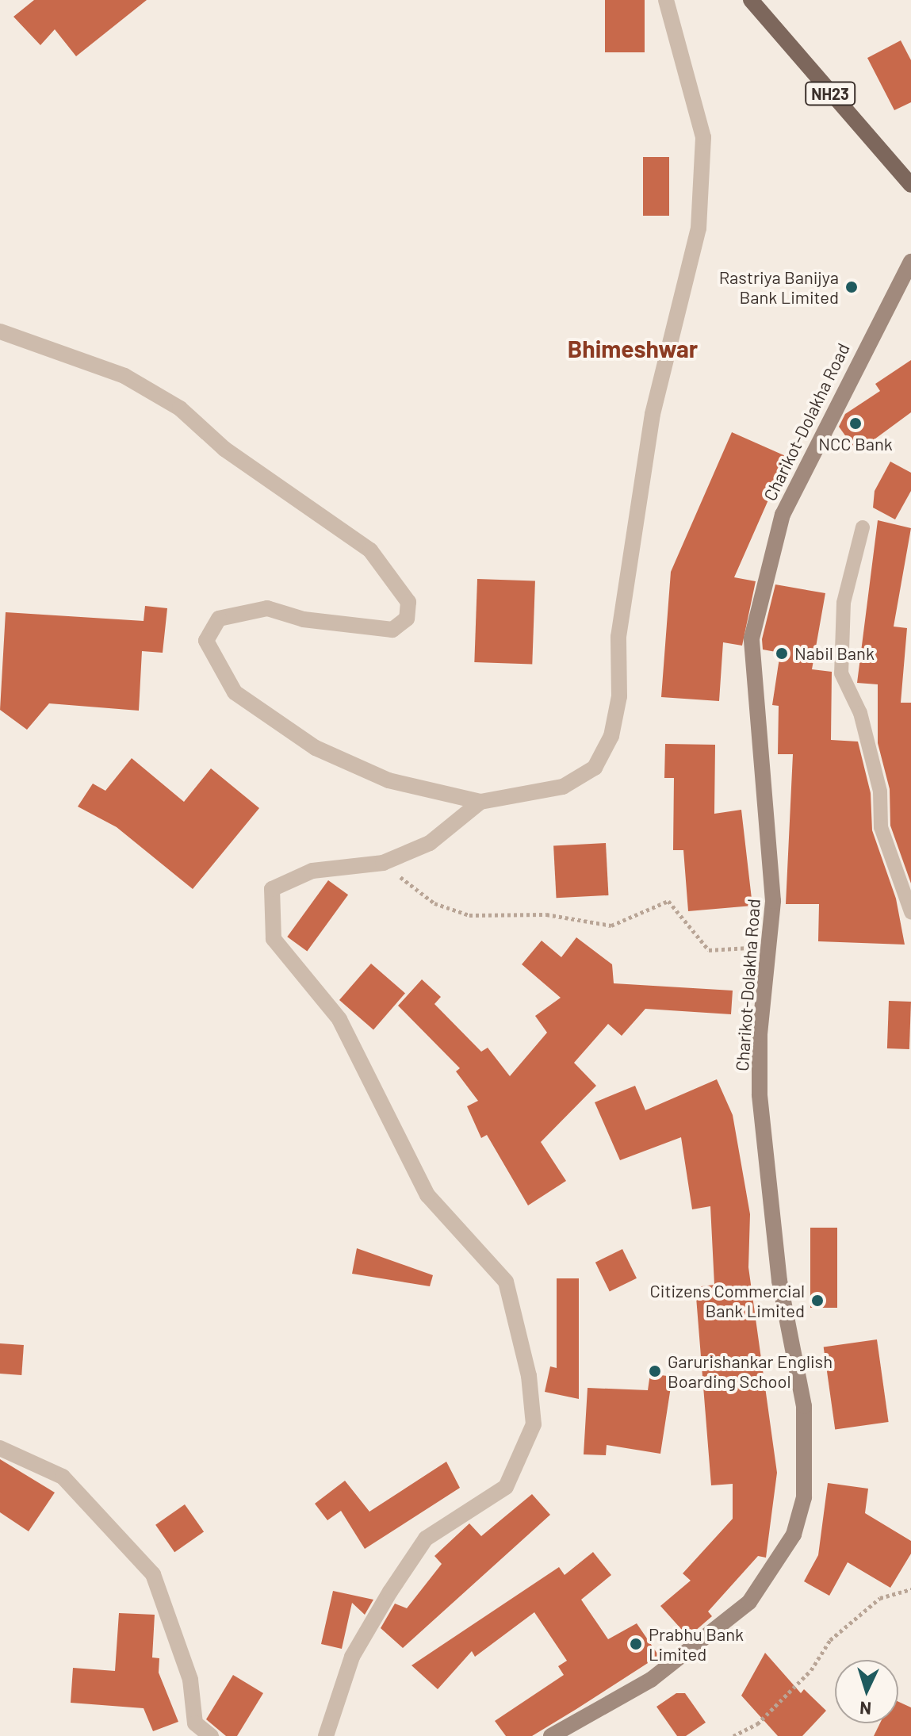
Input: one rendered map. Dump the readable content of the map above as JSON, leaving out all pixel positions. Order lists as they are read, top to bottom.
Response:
{
  "streets": {
    "main road": ["NH23", "Charikot-Dolakha Road"]
  },
  "districts": ["Bhimeshwar"],
  "places": [
    "Rastriya Banijya Bank Limited",
    "NCC Bank",
    "Nabil Bank",
    "Citizens Commercial Bank Limited",
    "Garurishankar English Boarding School",
    "Prabhu Bank Limited"
  ],
  "north": "bottom"
}
